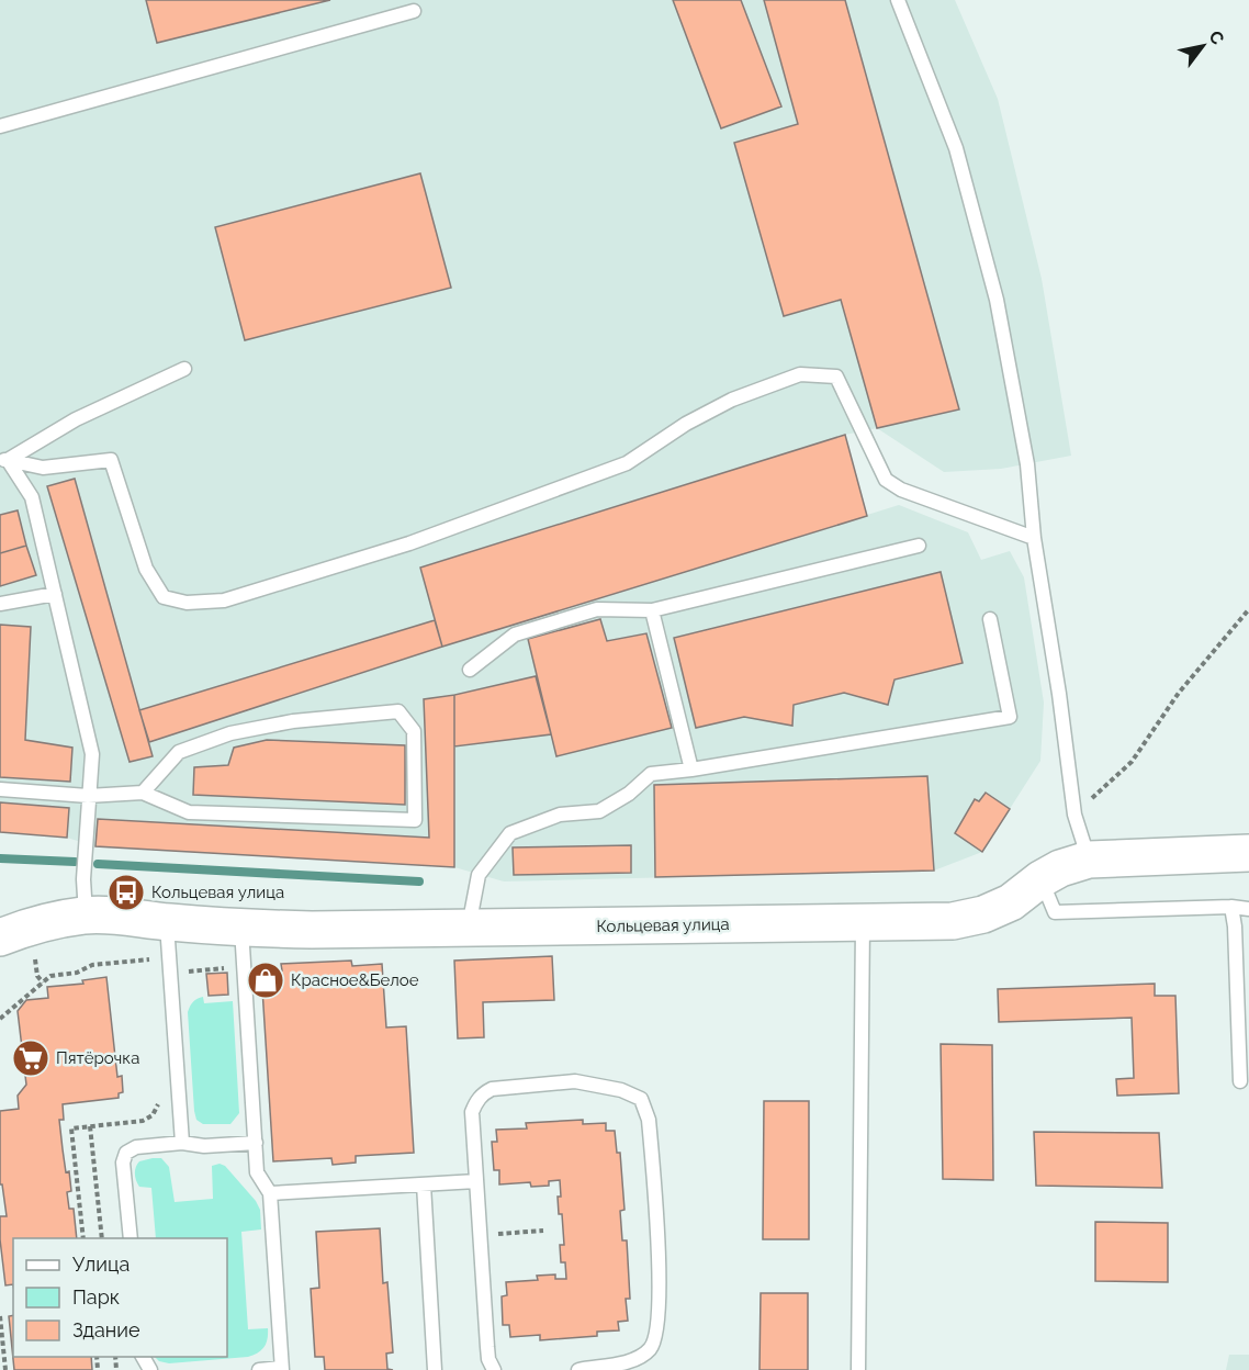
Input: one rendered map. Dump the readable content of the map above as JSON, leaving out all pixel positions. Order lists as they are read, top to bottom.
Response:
{
  "streets": {
    "street": ["Кольцевая улица"]
  },
  "places": {
    "bus stop": ["Кольцевая улица"],
    "shop": ["Красное&Белое"],
    "supermarket": ["Пятёрочка"]
  },
  "legend": ["Улица", "Парк", "Здание"],
  "north": "top right"
}
